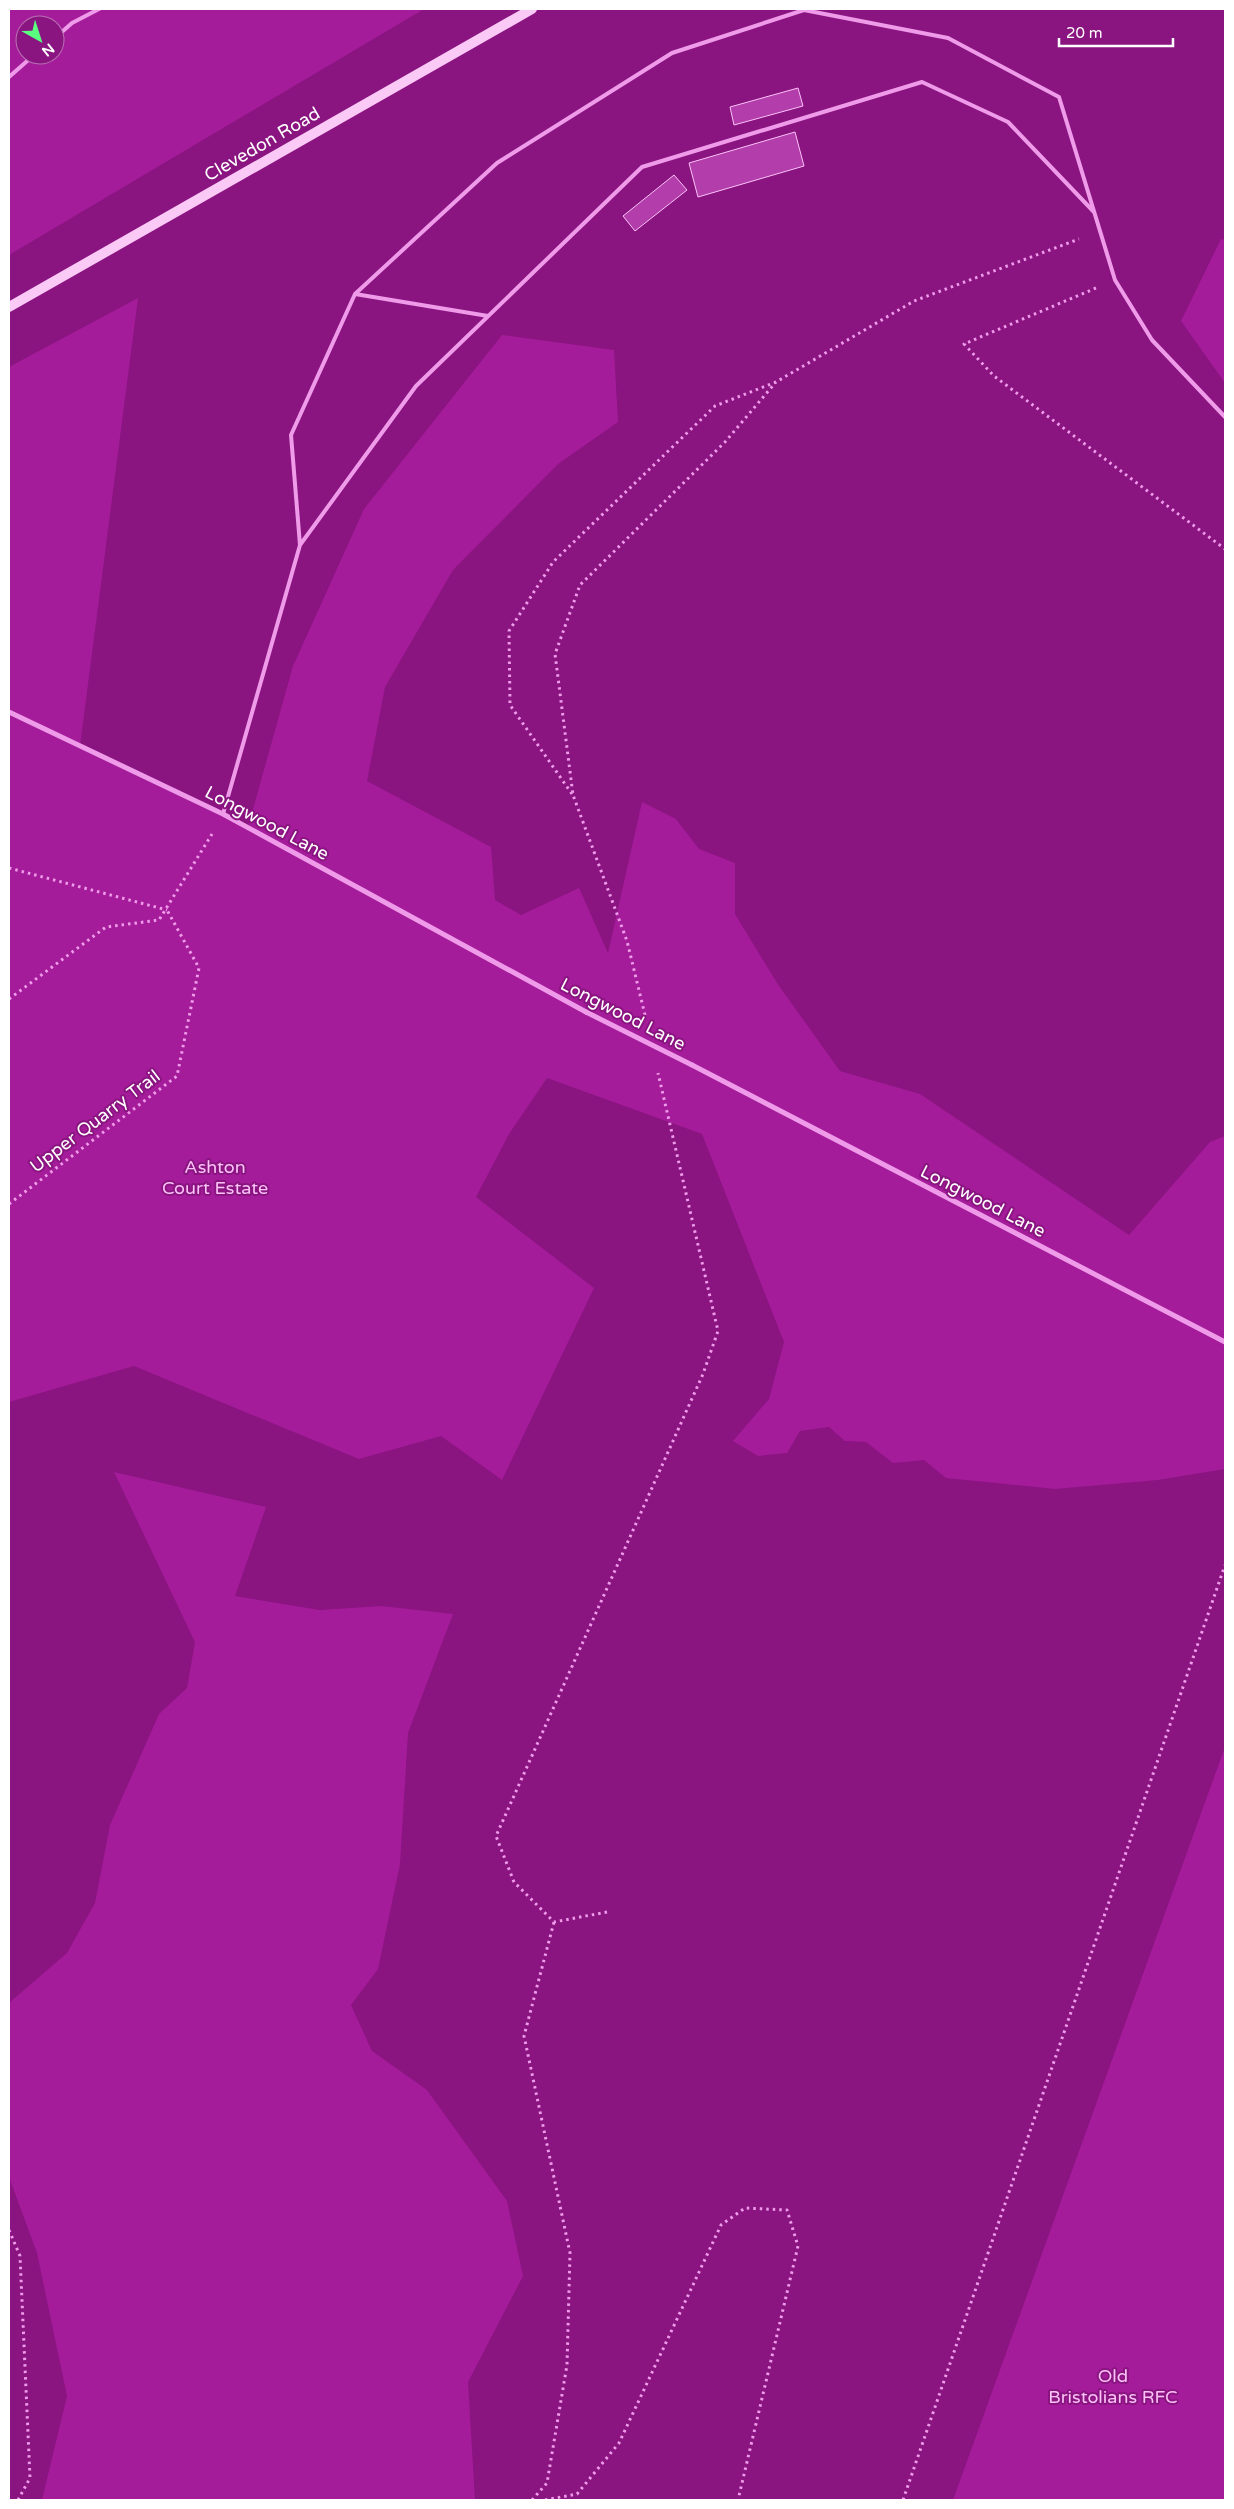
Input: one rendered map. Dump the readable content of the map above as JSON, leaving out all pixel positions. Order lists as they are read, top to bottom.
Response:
{
  "streets": {
    "main road": ["Clevedon Road"],
    "street": ["Longwood Lane"],
    "path": ["Upper Quarry Trail"]
  },
  "parks": ["Ashton Court Estate", "Old Bristolians RFC"],
  "scale_bar": "20 m",
  "north": "bottom right"
}
